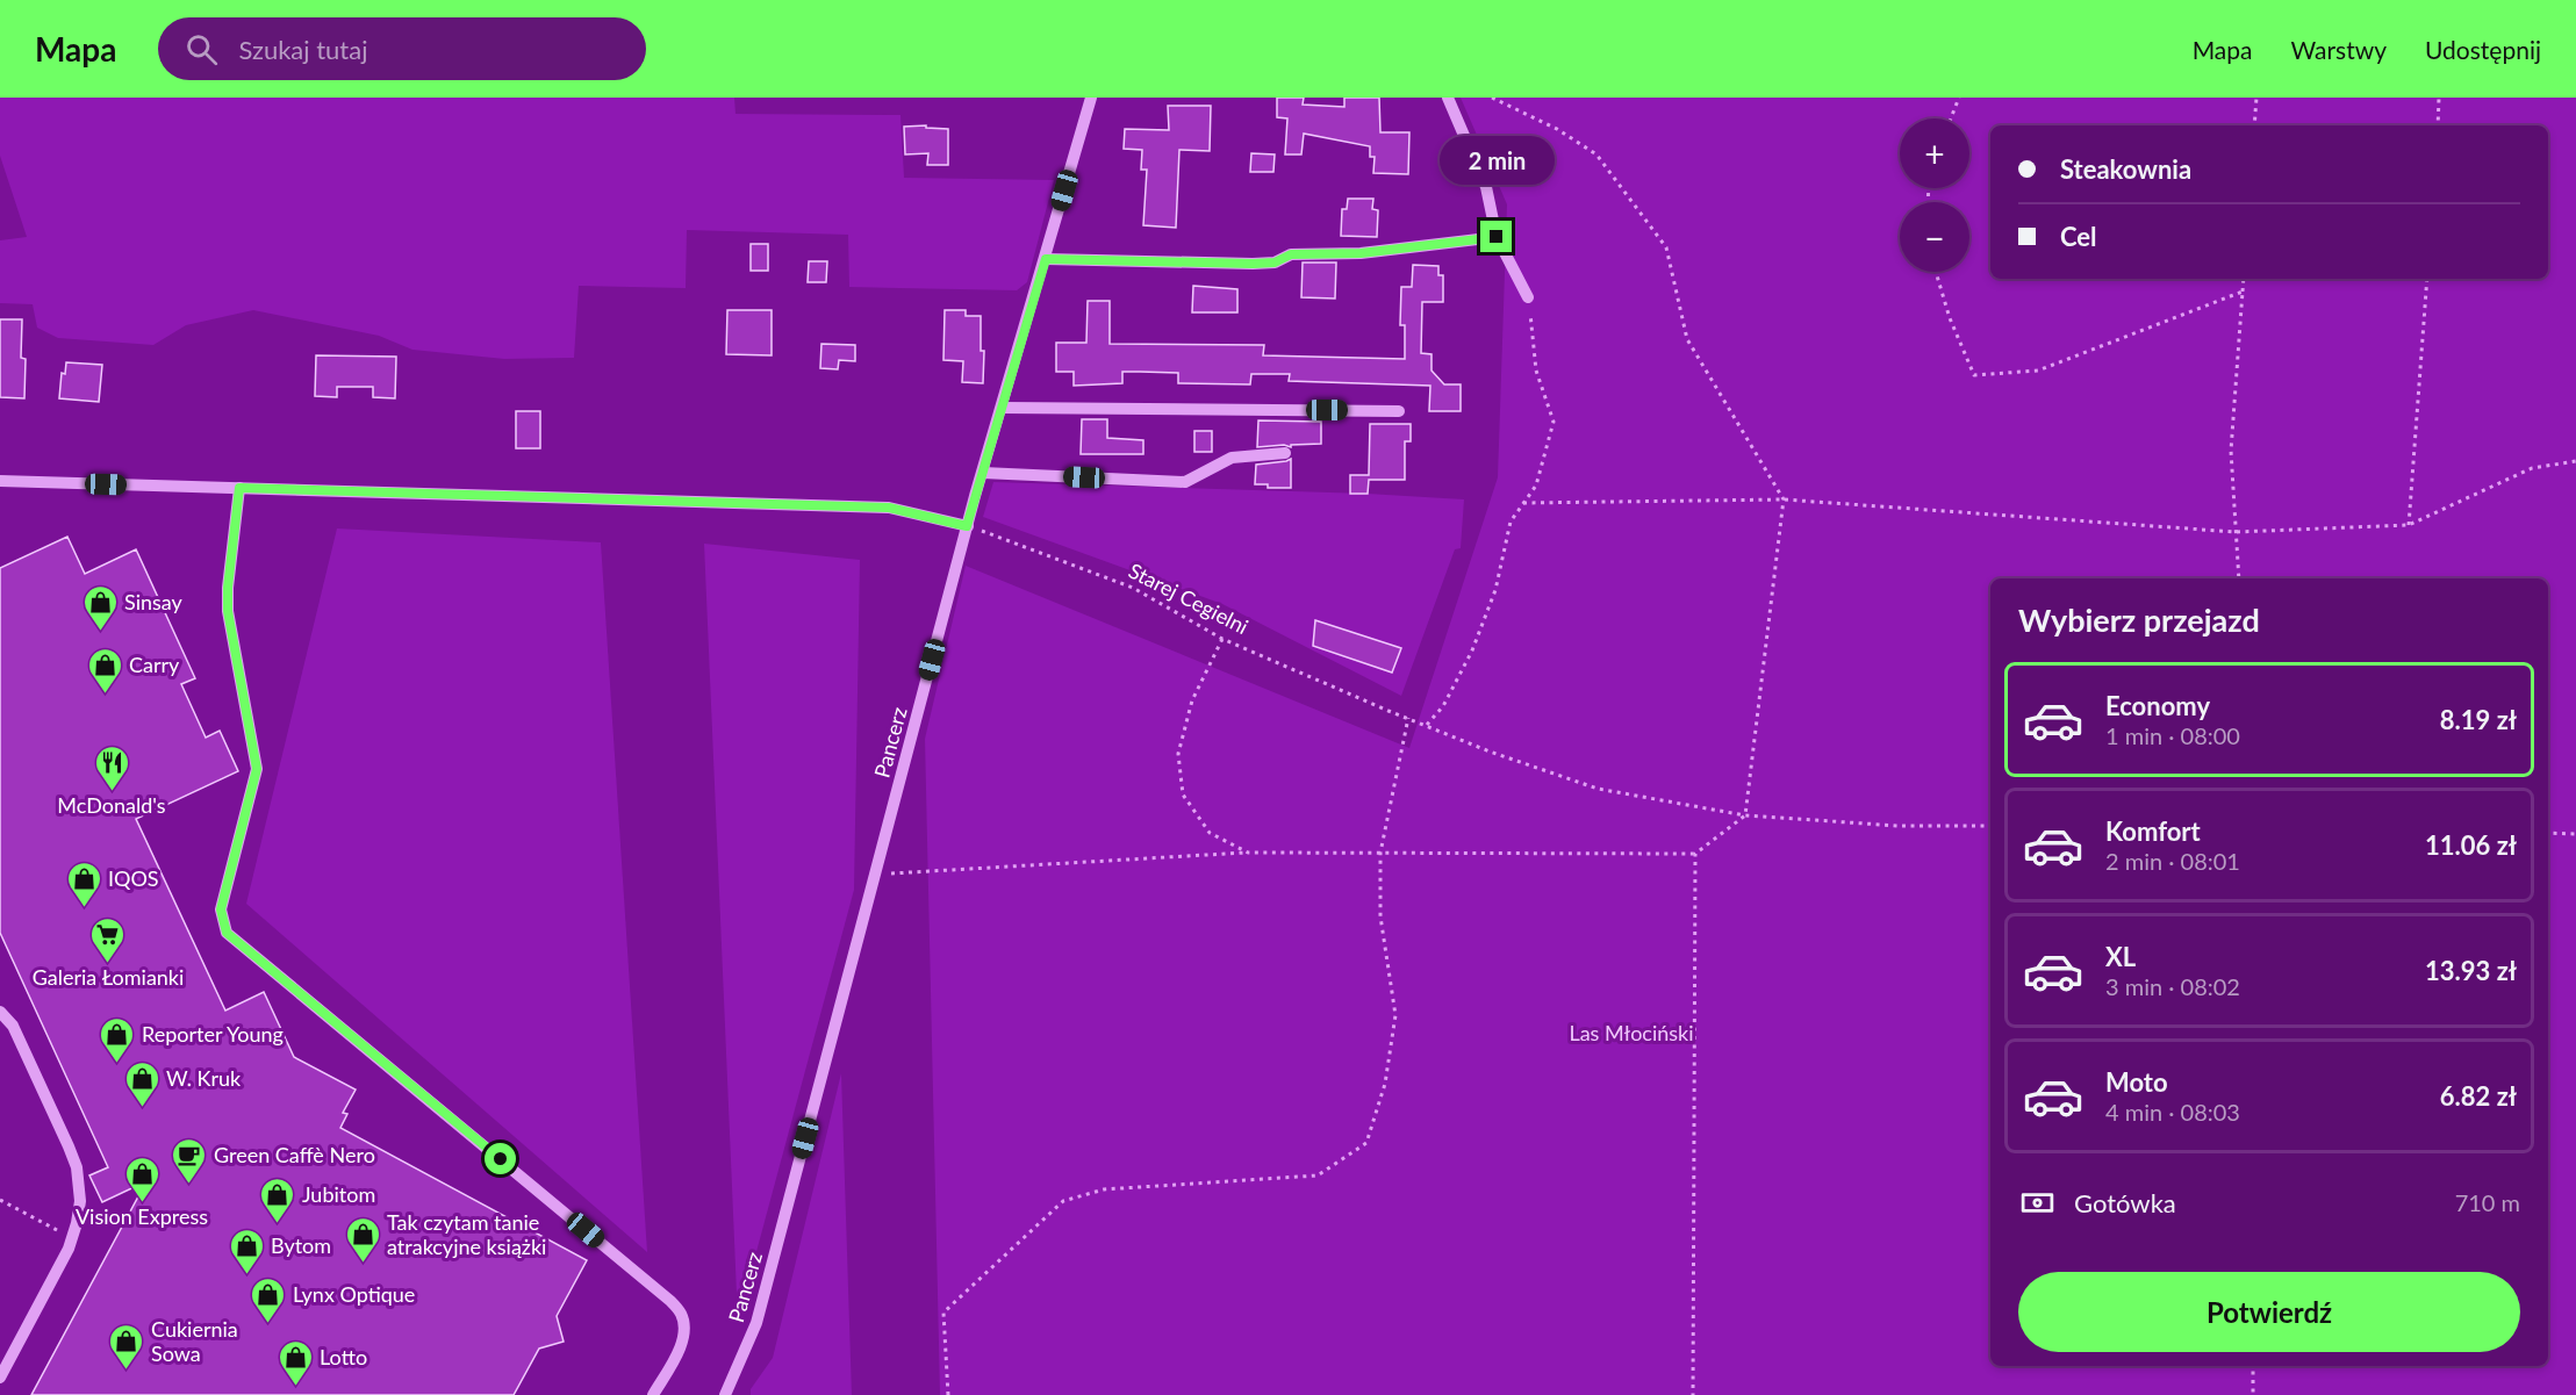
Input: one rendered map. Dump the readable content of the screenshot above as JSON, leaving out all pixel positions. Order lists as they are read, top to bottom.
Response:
{
  "streets": {
    "street": ["Pancerz"],
    "path": ["Starej Cegielni"]
  },
  "crossings": [
    ["Starej Cegielni", "Pancerz"]
  ],
  "parks": ["Las Młociński"],
  "places": {
    "shop": [
      "Sinsay",
      "Carry",
      "IQOS",
      "Reporter Young",
      "W. Kruk",
      "Vision Express",
      "Jubitom",
      "Tak czytam tanie atrakcyjne książki",
      "Bytom",
      "Lynx Optique",
      "Cukiernia Sowa",
      "Lotto"
    ],
    "restaurant": ["McDonald's"],
    "supermarket": ["Galeria Łomianki"],
    "cafe": ["Green Caffè Nero"]
  },
  "page": {
    "header": "Mapa",
    "search": "Szukaj tutaj",
    "nav": ["Mapa", "Warstwy", "Udostępnij"],
    "map_buttons": ["+", "−"],
    "banner": ["Steakownia", "Cel"],
    "bubble": "2 min",
    "heading": "Wybierz przejazd",
    "list": [
      {
        "name": "Economy",
        "note": "1 min · 08:00",
        "value": "8.19 zł"
      },
      {
        "name": "Komfort",
        "note": "2 min · 08:01",
        "value": "11.06 zł"
      },
      {
        "name": "XL",
        "note": "3 min · 08:02",
        "value": "13.93 zł"
      },
      {
        "name": "Moto",
        "note": "4 min · 08:03",
        "value": "6.82 zł"
      }
    ],
    "pay": ["Gotówka", "710 m"],
    "buttons": "Potwierdź"
  }
}
